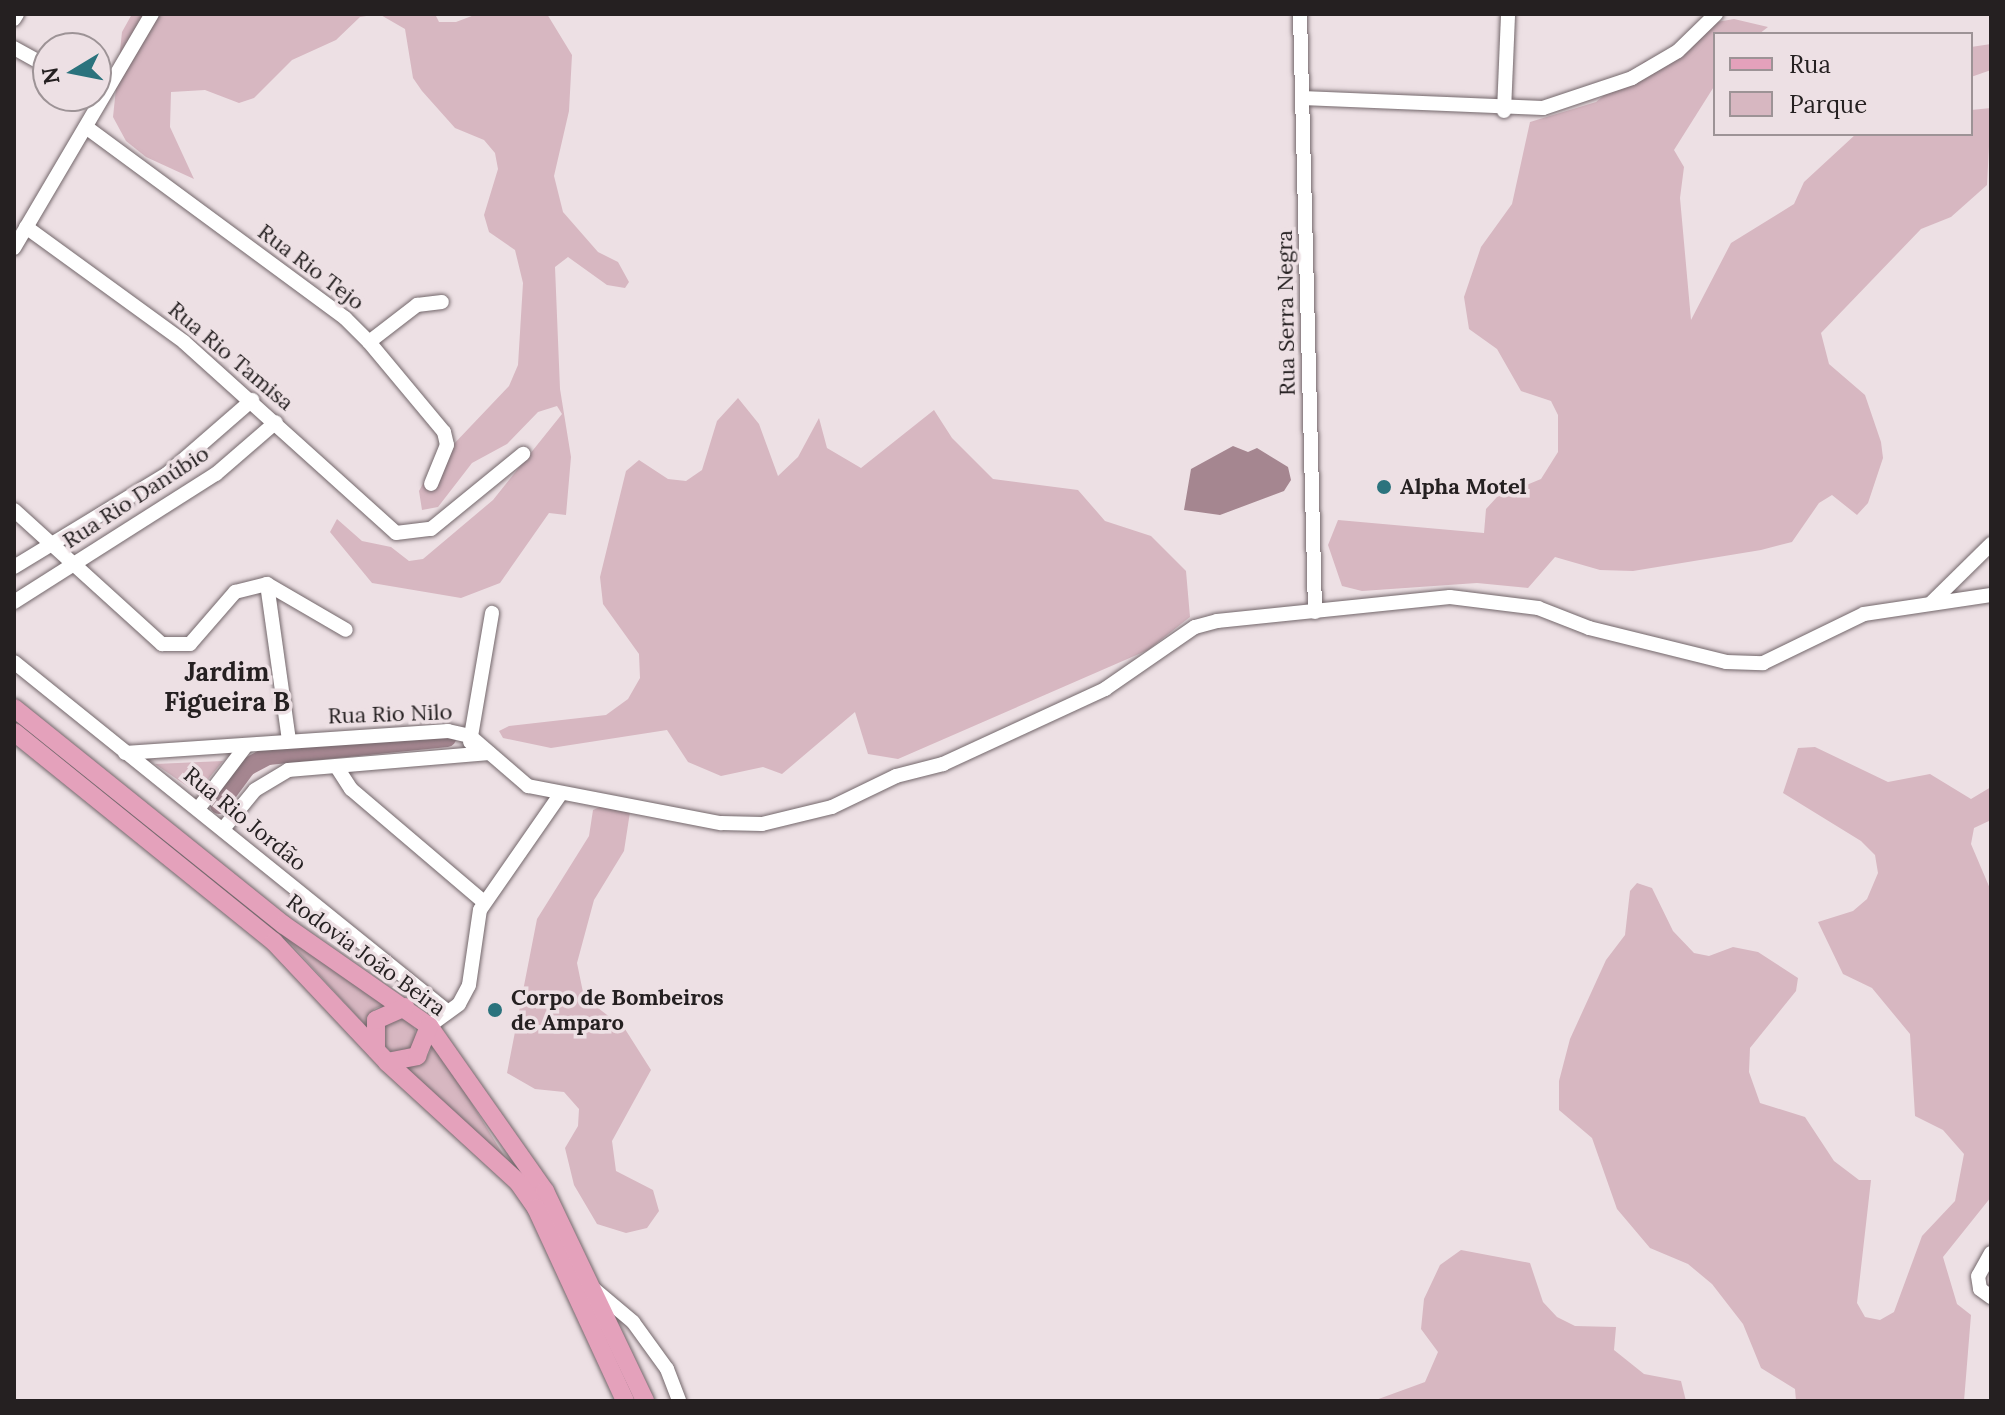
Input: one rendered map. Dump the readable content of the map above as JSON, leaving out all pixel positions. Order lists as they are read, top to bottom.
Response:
{
  "streets": {
    "main road": ["Rodovia João Beira"],
    "street": [
      "Rua Rio Tejo",
      "Rua Serra Negra",
      "Rua Rio Tamisa",
      "Rua Rio Danúbio",
      "Rua Rio Nilo",
      "Rua Rio Jordão"
    ]
  },
  "crossings": [
    ["Rua Rio Tamisa", "Rua Rio Danúbio"],
    ["Rua Rio Nilo", "Rua Rio Jordão"]
  ],
  "districts": ["Jardim Figueira B"],
  "places": ["Alpha Motel", "Corpo de Bombeiros de Amparo"],
  "legend": ["Rua", "Parque"],
  "north": "left"
}
